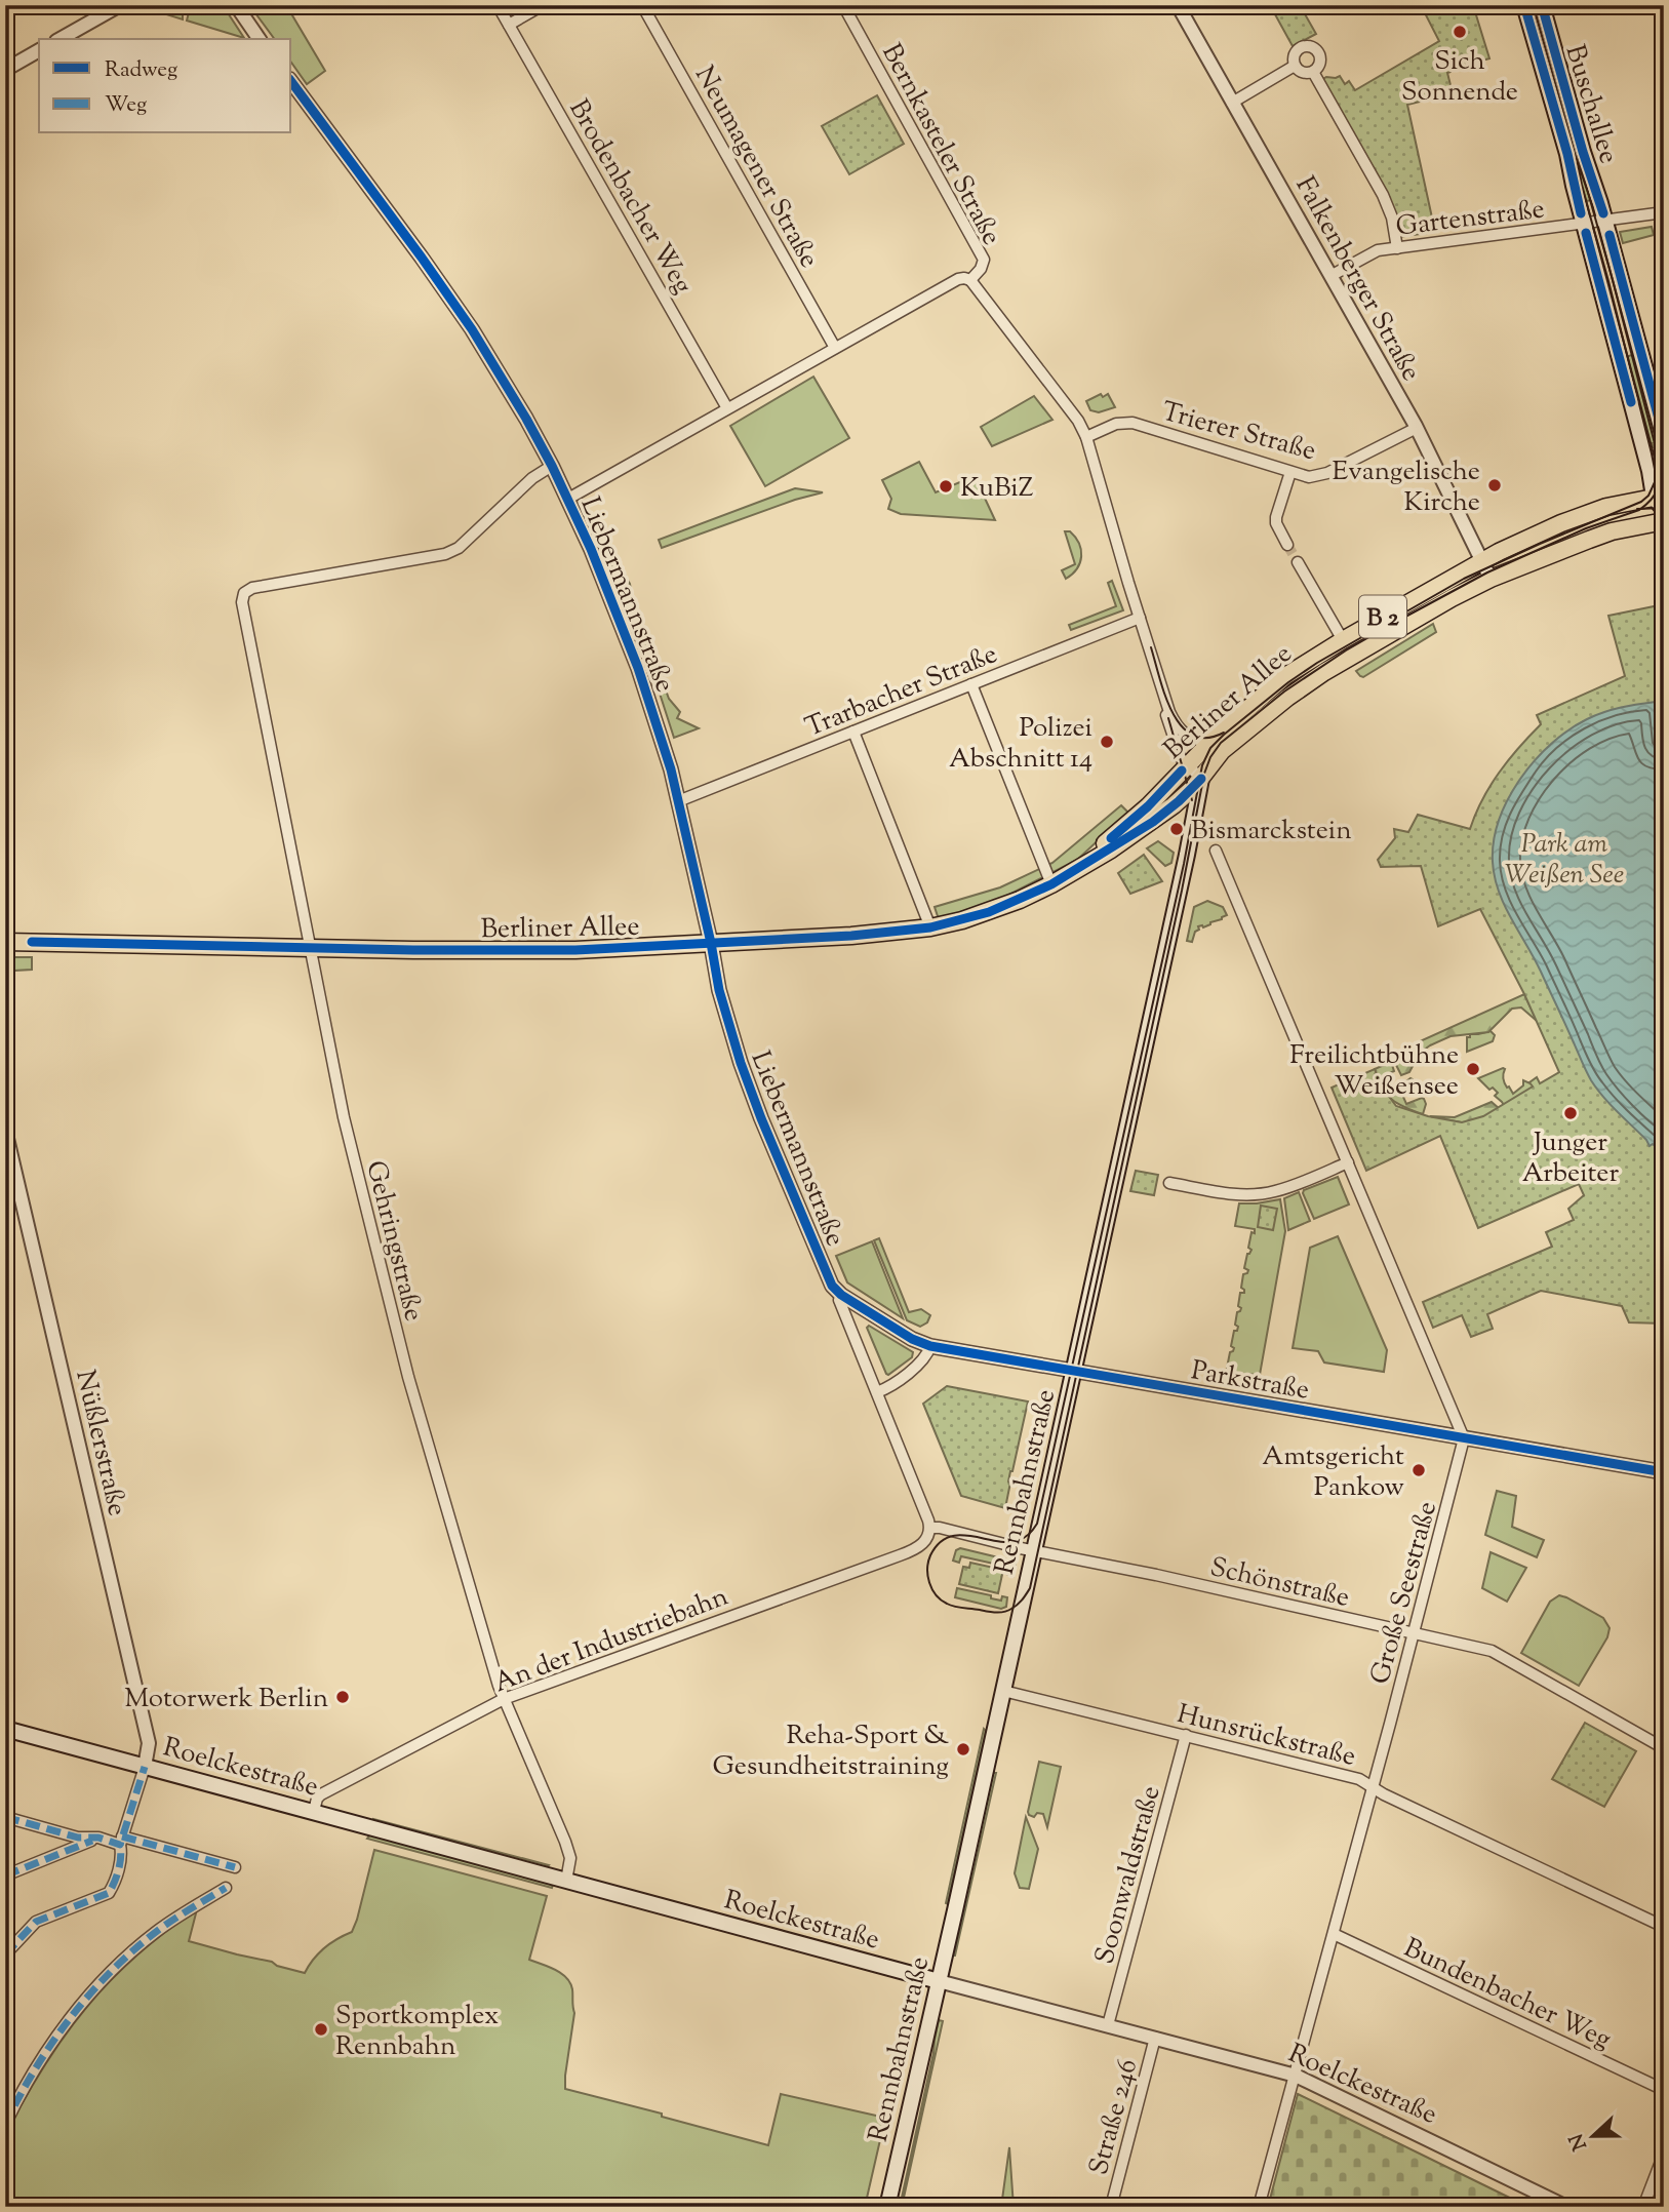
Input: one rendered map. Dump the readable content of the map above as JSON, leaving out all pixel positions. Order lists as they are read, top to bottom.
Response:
{
  "streets": {
    "main road": [
      "Buschallee",
      "B 2",
      "Berliner Allee",
      "Rennbahnstraße",
      "Roelckestraße"
    ],
    "street": [
      "Bernkasteler Straße",
      "Neumagener Straße",
      "Brodenbacher Weg",
      "Gartenstraße",
      "Falkenberger Straße",
      "Trierer Straße",
      "Liebermannstraße",
      "Trarbacher Straße",
      "Gehringstraße",
      "Parkstraße",
      "Nüßlerstraße",
      "Schönstraße",
      "Große Seestraße",
      "An der Industriebahn",
      "Hunsrückstraße",
      "Soonwaldstraße",
      "Bundenbacher Weg",
      "Straße 246"
    ]
  },
  "crossings": [
    ["Buschallee", "Gartenstraße"],
    ["Buschallee", "Berliner Allee"],
    ["Bernkasteler Straße", "Trierer Straße"],
    ["Bernkasteler Straße", "Trarbacher Straße"],
    ["Bernkasteler Straße", "Berliner Allee"],
    ["Bernkasteler Straße", "Rennbahnstraße"],
    ["Gartenstraße", "Falkenberger Straße"],
    ["Falkenberger Straße", "Trierer Straße"],
    ["Falkenberger Straße", "Berliner Allee"],
    ["Liebermannstraße", "Trarbacher Straße"],
    ["Liebermannstraße", "Berliner Allee"],
    ["Liebermannstraße", "Gehringstraße"],
    ["Liebermannstraße", "Parkstraße"],
    ["Liebermannstraße", "Schönstraße"],
    ["Liebermannstraße", "An der Industriebahn"],
    ["Berliner Allee", "Gehringstraße"],
    ["Berliner Allee", "Rennbahnstraße"],
    ["Gehringstraße", "An der Industriebahn"],
    ["Gehringstraße", "Roelckestraße"],
    ["Parkstraße", "Rennbahnstraße"],
    ["Parkstraße", "Große Seestraße"],
    ["Nüßlerstraße", "Roelckestraße"],
    ["Rennbahnstraße", "Schönstraße"],
    ["Rennbahnstraße", "Hunsrückstraße"],
    ["Rennbahnstraße", "Roelckestraße"],
    ["Schönstraße", "Große Seestraße"],
    ["Schönstraße", "An der Industriebahn"],
    ["Große Seestraße", "Hunsrückstraße"],
    ["Große Seestraße", "Roelckestraße"],
    ["Große Seestraße", "Bundenbacher Weg"],
    ["An der Industriebahn", "Roelckestraße"],
    ["Hunsrückstraße", "Soonwaldstraße"],
    ["Roelckestraße", "Soonwaldstraße"],
    ["Roelckestraße", "Straße 246"]
  ],
  "parks": ["Park am Weißen See"],
  "places": [
    "Sich Sonnende",
    "Evangelische Kirche",
    "KuBiZ",
    "Polizei Abschnitt 14",
    "Bismarckstein",
    "Freilichtbühne Weißensee",
    "Junger Arbeiter",
    "Amtsgericht Pankow",
    "Motorwerk Berlin",
    "Reha-Sport & Gesundheitstraining",
    "Sportkomplex Rennbahn"
  ],
  "legend": ["Radweg", "Weg"],
  "north": "left"
}
